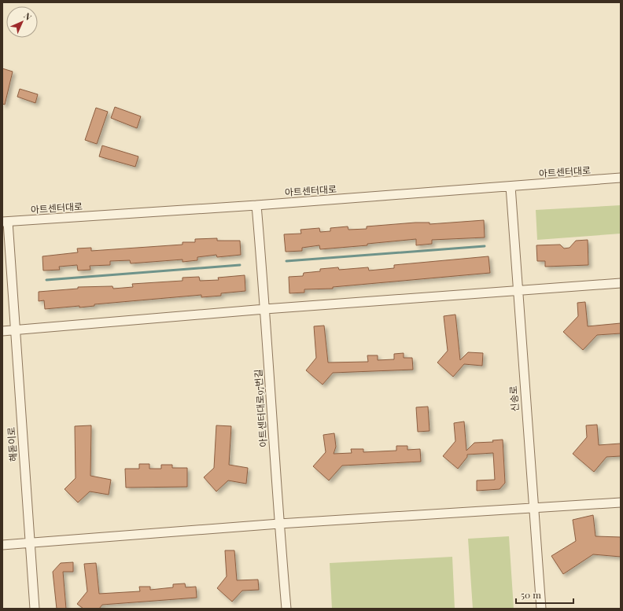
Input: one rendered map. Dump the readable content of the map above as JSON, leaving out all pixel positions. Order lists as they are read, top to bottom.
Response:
{
  "streets": {
    "street": [
      "아트센터대로",
      "신송로",
      "아트센터대로97번길",
      "해돋이로"
    ]
  },
  "crossings": [
    ["아트센터대로", "신송로"],
    ["아트센터대로", "아트센터대로97번길"],
    ["아트센터대로", "해돋이로"]
  ],
  "scale_bar": "50 m",
  "north": "top right"
}
